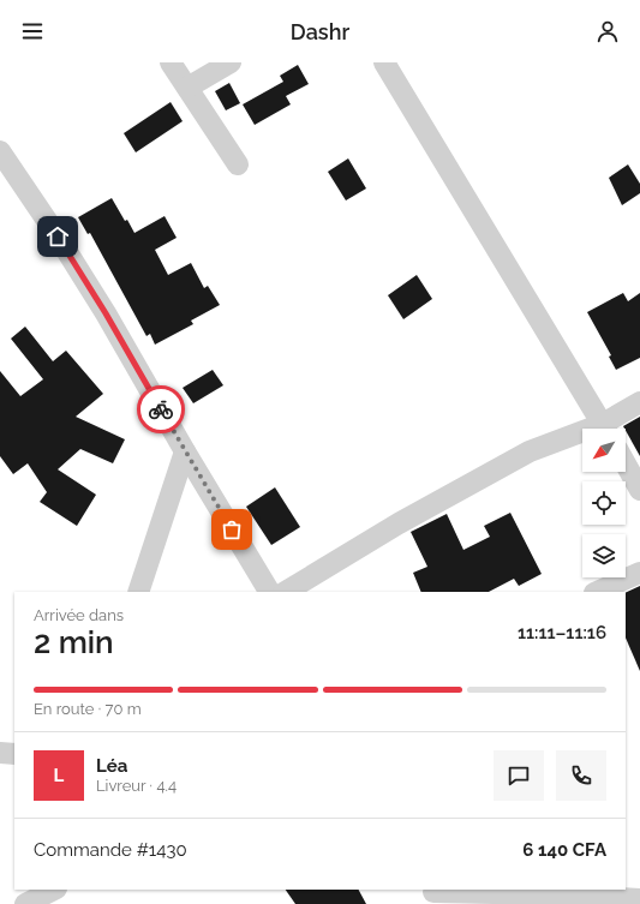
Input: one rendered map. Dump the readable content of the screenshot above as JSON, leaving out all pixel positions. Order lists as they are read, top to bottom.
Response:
{
  "north": "bottom left",
  "page": {
    "header": "Dashr",
    "heading": ["2 min", "Arrivée dans", "11:11–11:16"],
    "panel": [
      "Léa",
      "Livreur · 4.4",
      "Commande #1430",
      "6 140 CFA"
    ],
    "bar": "En route · 70 m",
    "round": "L"
  }
}
